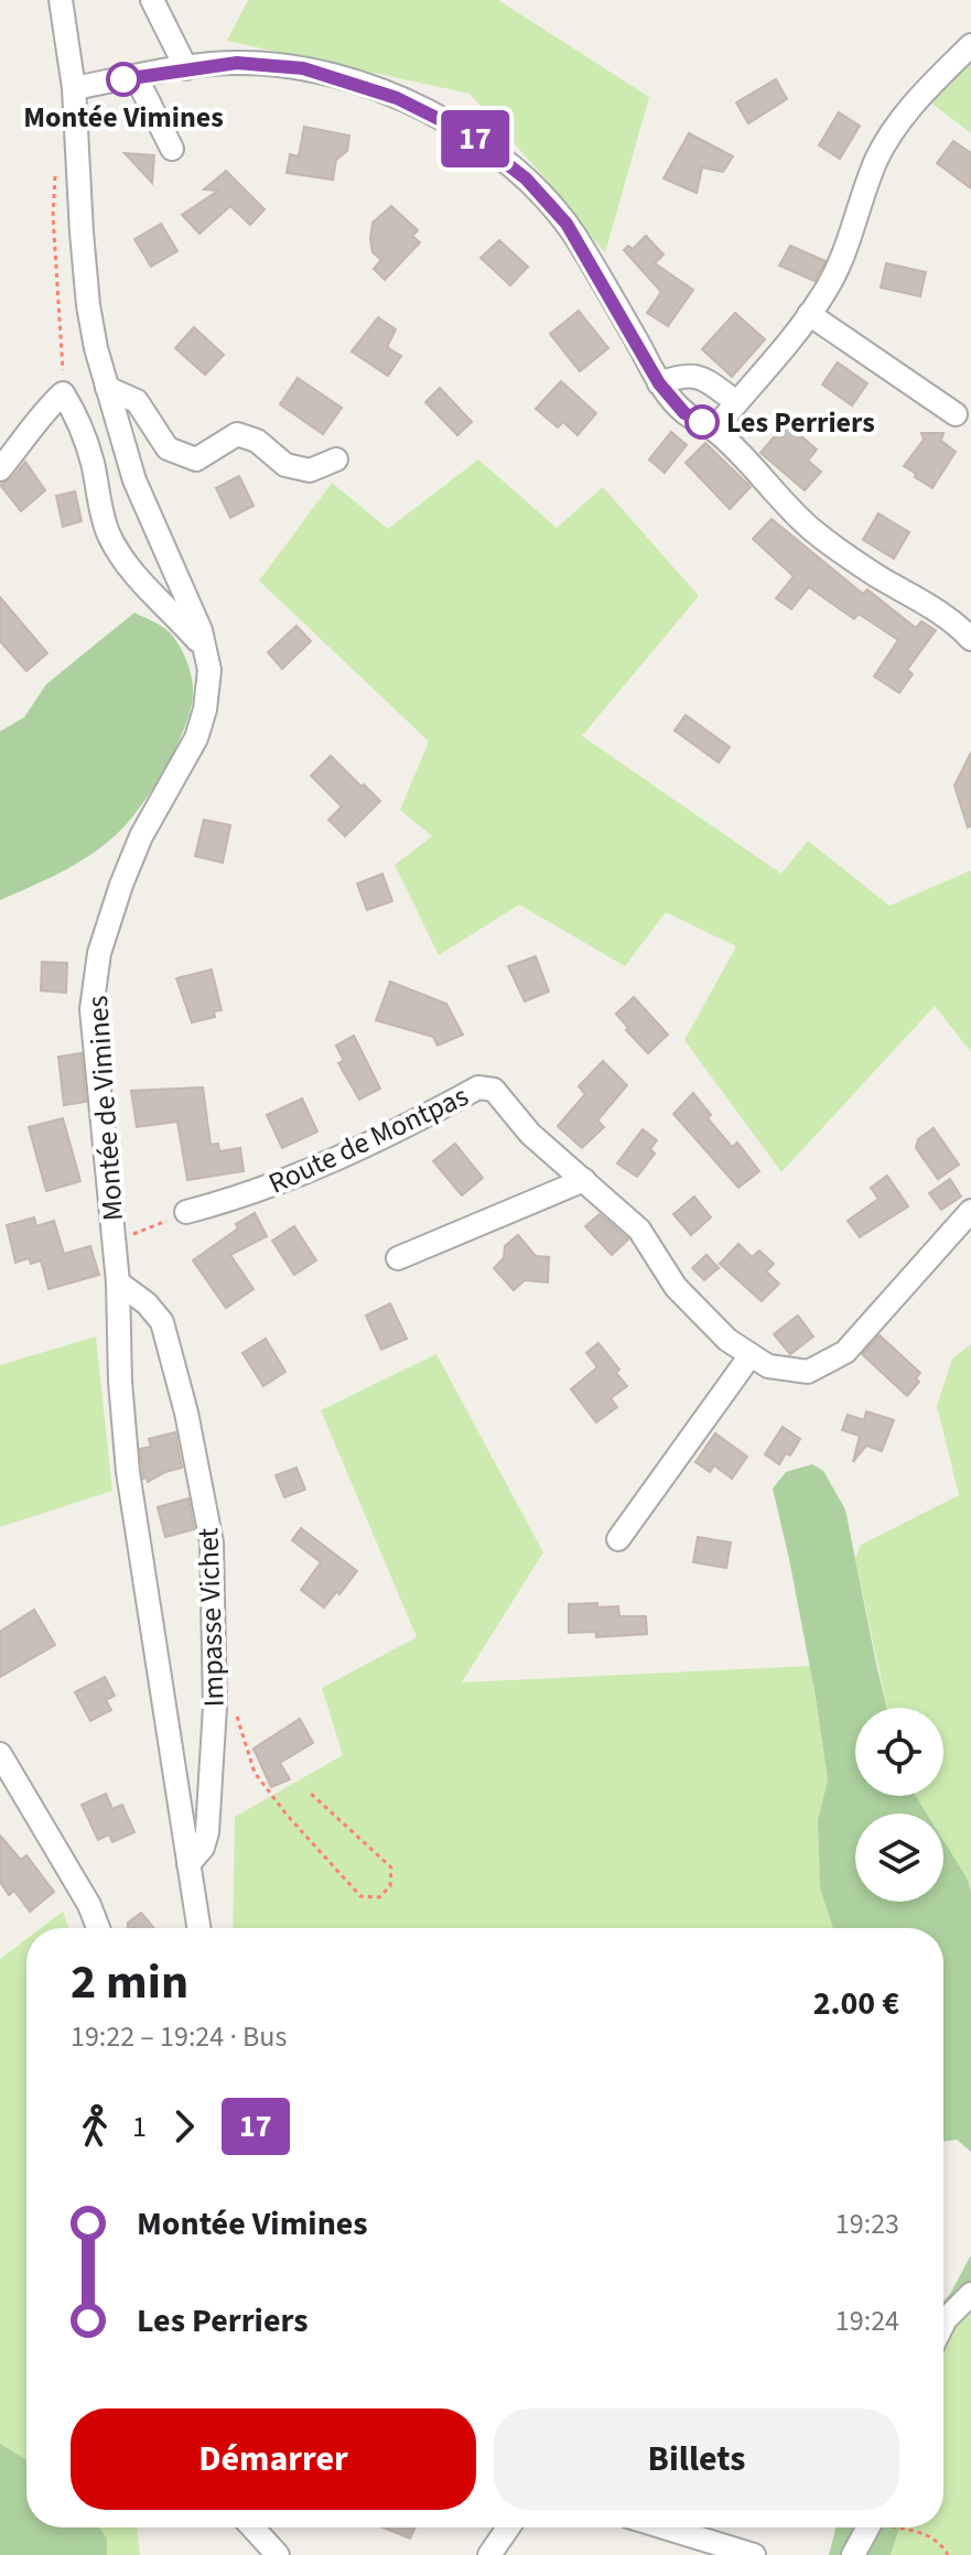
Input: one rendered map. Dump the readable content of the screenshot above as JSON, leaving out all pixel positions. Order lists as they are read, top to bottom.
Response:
{
  "streets": {
    "street": ["Montée de Vimines", "Route de Montpas", "Impasse Vichet"]
  },
  "crossings": [
    ["Montée de Vimines", "Impasse Vichet"]
  ],
  "places": ["Montée Vimines", "Les Perriers"],
  "lines": ["bus line 17"],
  "page": {
    "on_map": "17",
    "heading": ["2 min", "19:22 – 19:24 · Bus", "2.00 €"],
    "legs": ["1", "17"],
    "list": [
      {
        "name": "Montée Vimines",
        "value": "19:23"
      },
      {
        "name": "Les Perriers",
        "value": "19:24"
      }
    ],
    "buttons": ["Démarrer", "Billets"]
  }
}
